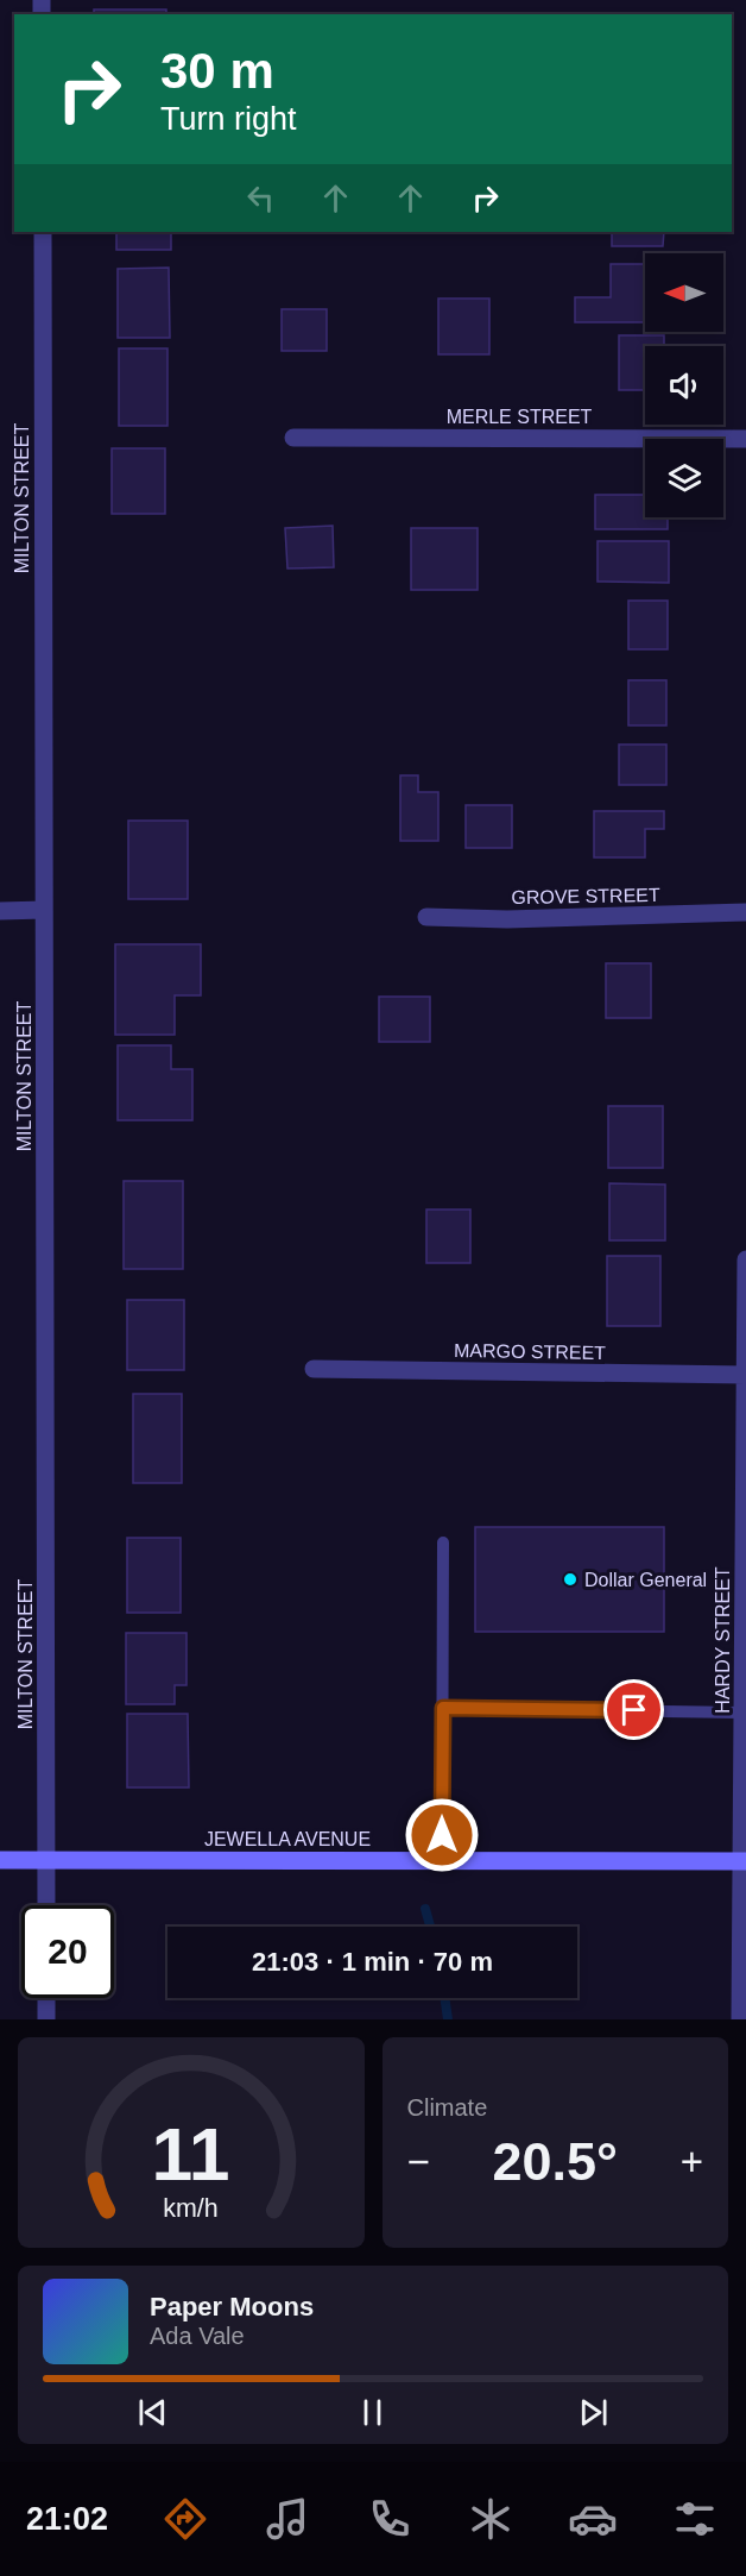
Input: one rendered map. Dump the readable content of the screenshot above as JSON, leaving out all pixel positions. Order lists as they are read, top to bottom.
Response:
{
  "streets": {
    "main road": ["JEWELLA AVENUE"],
    "street": [
      "MERLE STREET",
      "MILTON STREET",
      "GROVE STREET",
      "MARGO STREET",
      "HARDY STREET"
    ]
  },
  "crossings": [
    ["MILTON STREET", "JEWELLA AVENUE"],
    ["MARGO STREET", "HARDY STREET"],
    ["HARDY STREET", "JEWELLA AVENUE"]
  ],
  "places": ["Dollar General"],
  "north": "left",
  "page": {
    "turn": ["30 m", "Turn right"],
    "limit": "20",
    "trip": "21:03 · 1 min · 70 m",
    "tile": "Climate",
    "heat": ["−", "20.5°", "+"],
    "song": ["Paper Moons", "Ada Vale"],
    "tabs": "21:02",
    "gauge": ["11", "km/h"]
  }
}
